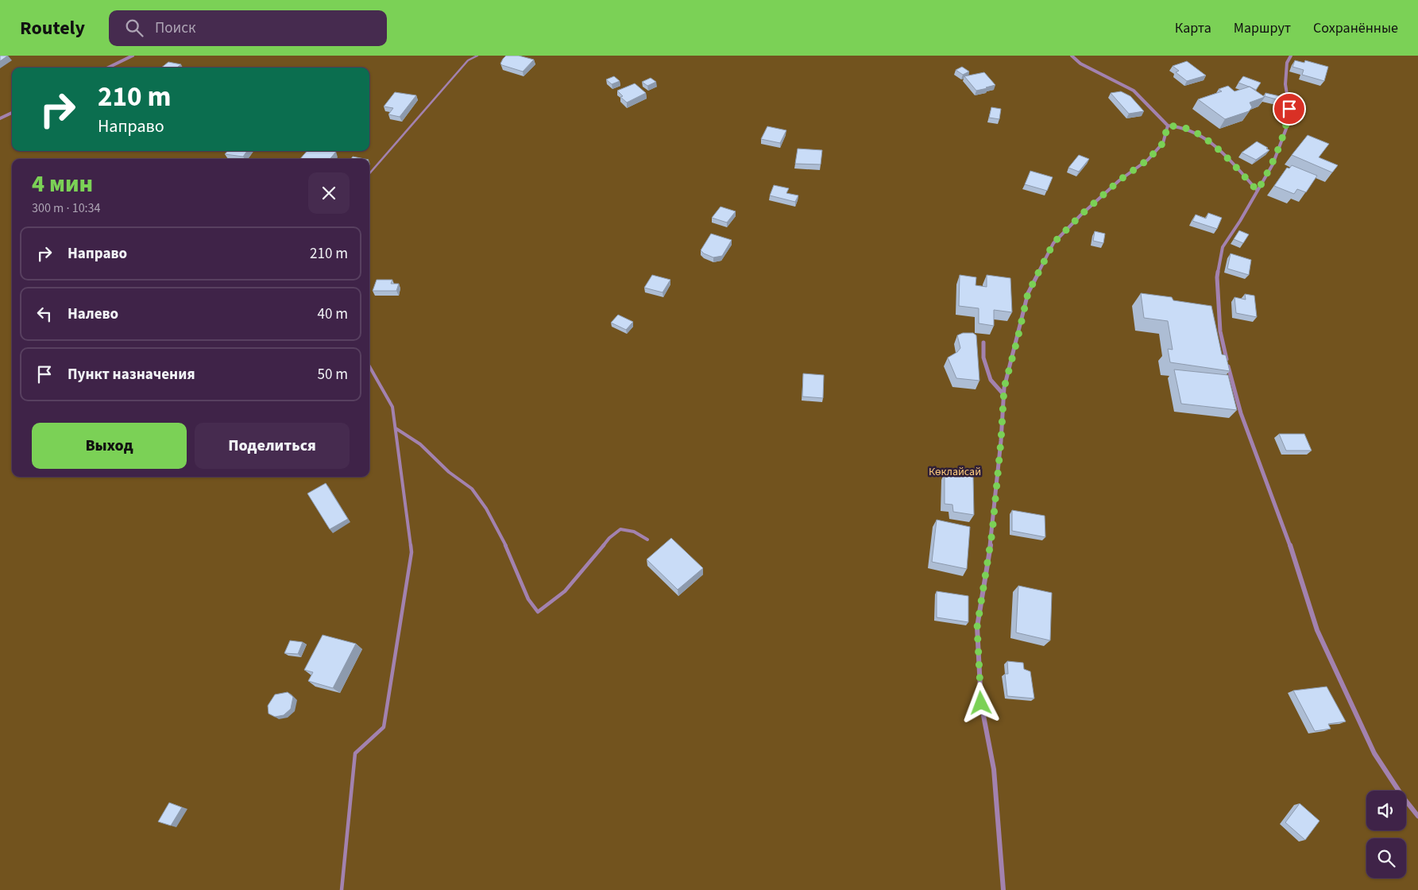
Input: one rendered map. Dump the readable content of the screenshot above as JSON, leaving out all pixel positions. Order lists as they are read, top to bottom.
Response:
{
  "parks": ["Көклайсай"],
  "page": {
    "header": "Routely",
    "search": "Поиск",
    "nav": ["Карта", "Маршрут", "Сохранённые"],
    "turn": ["210 m", "Направо"],
    "heading": ["4 мин", "300 m · 10:34"],
    "list": [
      {
        "name": "Направо",
        "value": "210 m"
      },
      {
        "name": "Налево",
        "value": "40 m"
      },
      {
        "name": "Пункт назначения",
        "value": "50 m"
      }
    ],
    "buttons": ["Выход", "Поделиться"]
  }
}
